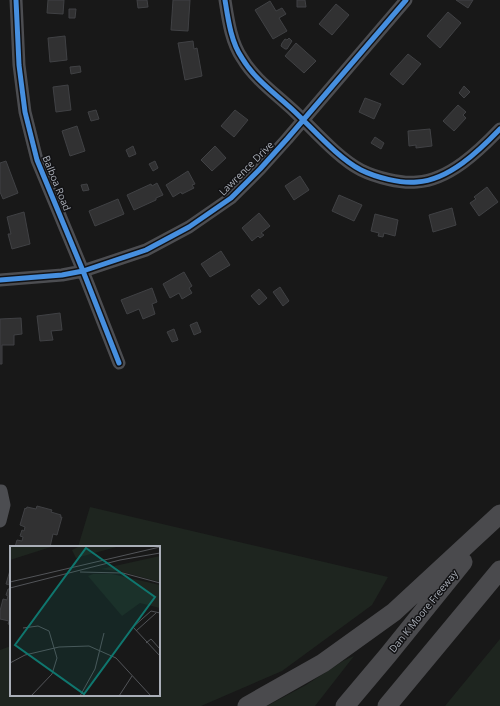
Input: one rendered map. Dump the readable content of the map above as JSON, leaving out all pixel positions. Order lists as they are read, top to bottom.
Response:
{
  "streets": {
    "highway": ["Dan K Moore Freeway"],
    "street": ["Lawrence Drive", "Balboa Road"]
  },
  "crossings": [
    ["Lawrence Drive", "Balboa Road"]
  ]
}
